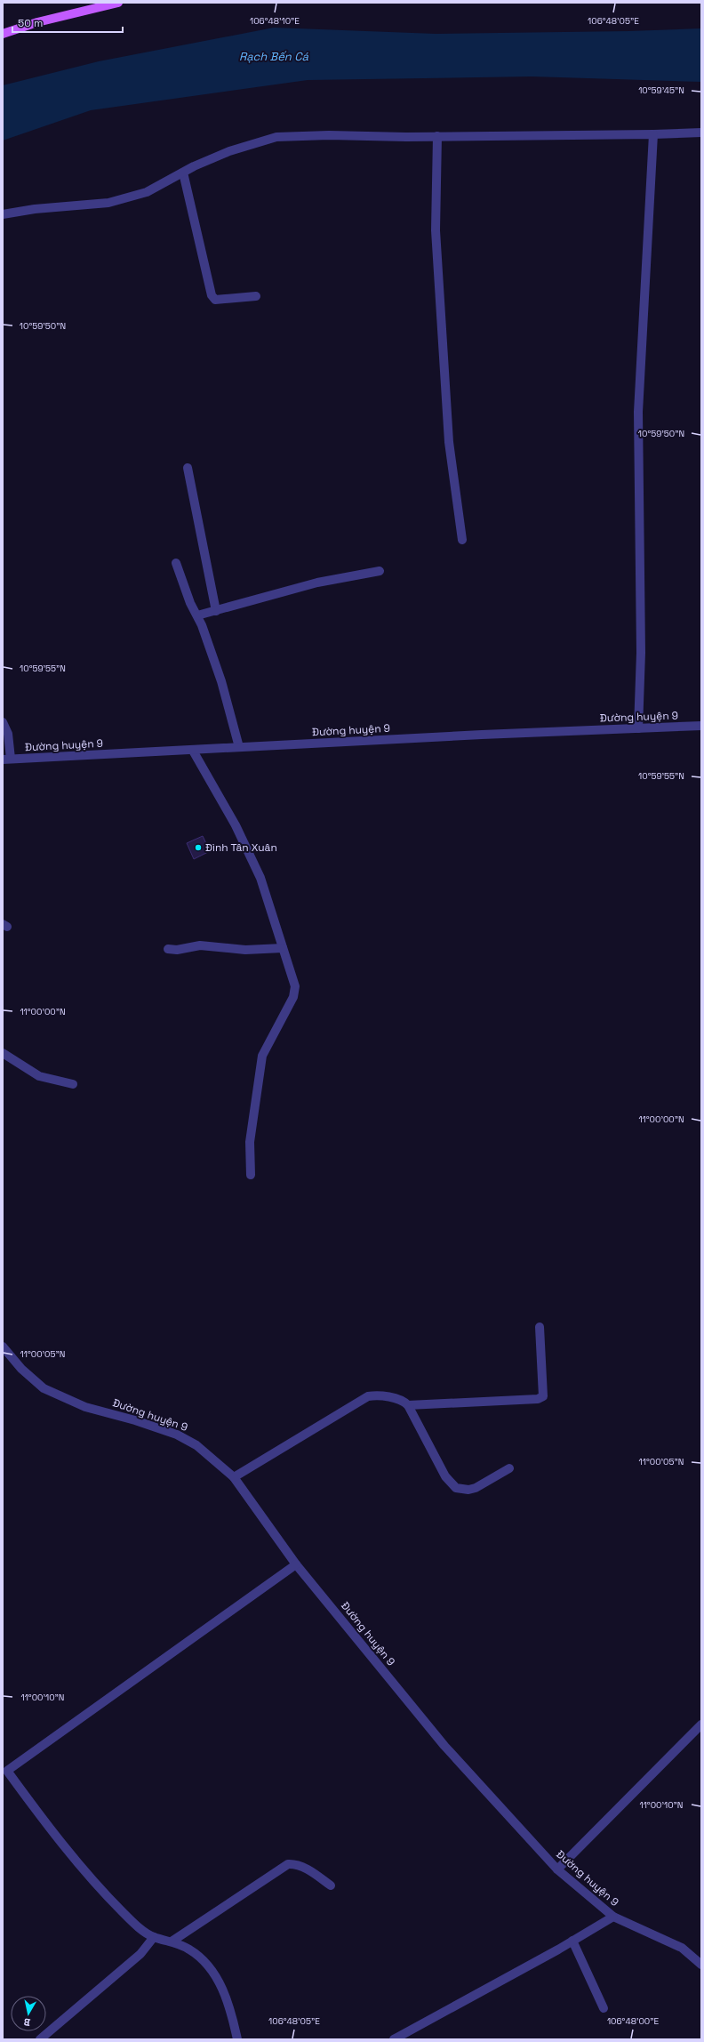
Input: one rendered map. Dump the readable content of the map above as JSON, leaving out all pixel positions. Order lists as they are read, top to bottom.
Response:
{
  "streets": {
    "street": ["Đường huyện 9"]
  },
  "water": ["Rạch Bến Cá"],
  "places": ["Đình Tân Xuân"],
  "scale_bar": "50 m",
  "north": "bottom",
  "coordinates": [
    "106°48'10\"E",
    "106°48'05\"E",
    "10°59'45\"N",
    "10°59'50\"N",
    "10°59'55\"N",
    "11°00'00\"N",
    "11°00'05\"N",
    "11°00'10\"N",
    "106°48'00\"E"
  ]
}
